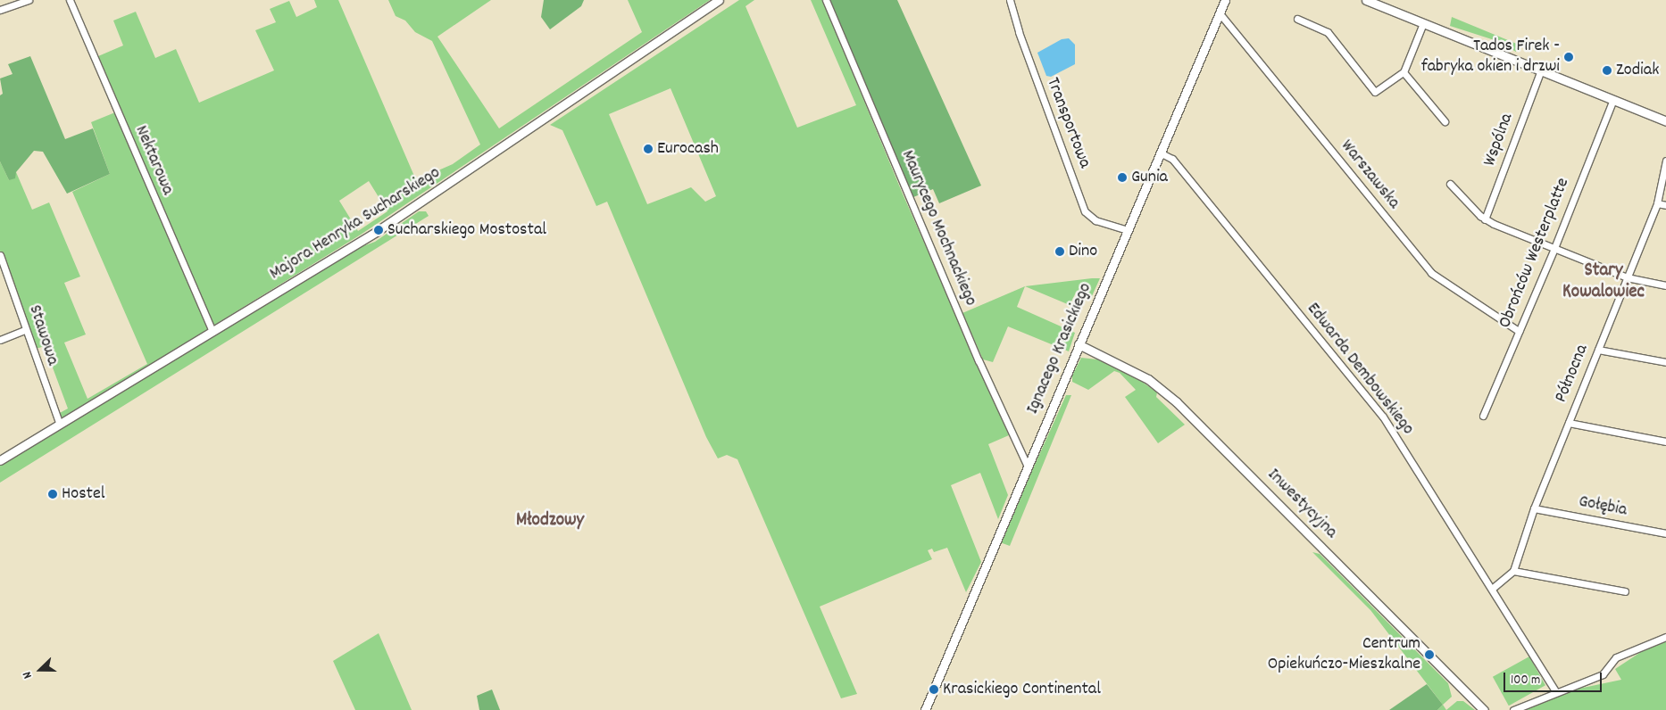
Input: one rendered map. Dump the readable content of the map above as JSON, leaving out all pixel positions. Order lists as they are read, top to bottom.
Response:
{
  "streets": {
    "street": [
      "Transportowa",
      "Wspólna",
      "Nektarowa",
      "Warszawska",
      "Majora Henryka Sucharskiego",
      "Maurycego Mochnackiego",
      "Obrońców Westerplatte",
      "Stawowa",
      "Ignacego Krasickiego",
      "Edwarda Dembowskiego",
      "Północna",
      "Inwestycyjna",
      "Gołębia"
    ]
  },
  "crossings": [
    ["Transportowa", "Ignacego Krasickiego"],
    ["Nektarowa", "Majora Henryka Sucharskiego"],
    ["Warszawska", "Obrońców Westerplatte"],
    ["Warszawska", "Ignacego Krasickiego"],
    ["Majora Henryka Sucharskiego", "Stawowa"],
    ["Maurycego Mochnackiego", "Ignacego Krasickiego"],
    ["Ignacego Krasickiego", "Edwarda Dembowskiego"],
    ["Ignacego Krasickiego", "Inwestycyjna"],
    ["Północna", "Gołębia"]
  ],
  "districts": ["Stary Kowalowiec", "Młodzowy"],
  "places": [
    "Tados Firek - fabryka okien i drzwi",
    "Zodiak",
    "Eurocash",
    "Gunia",
    "Sucharskiego Mostostal",
    "Dino",
    "Hostel",
    "Centrum Opiekuńczo-Mieszkalne",
    "Krasickiego Continental"
  ],
  "scale_bar": "100 m",
  "north": "left"
}
